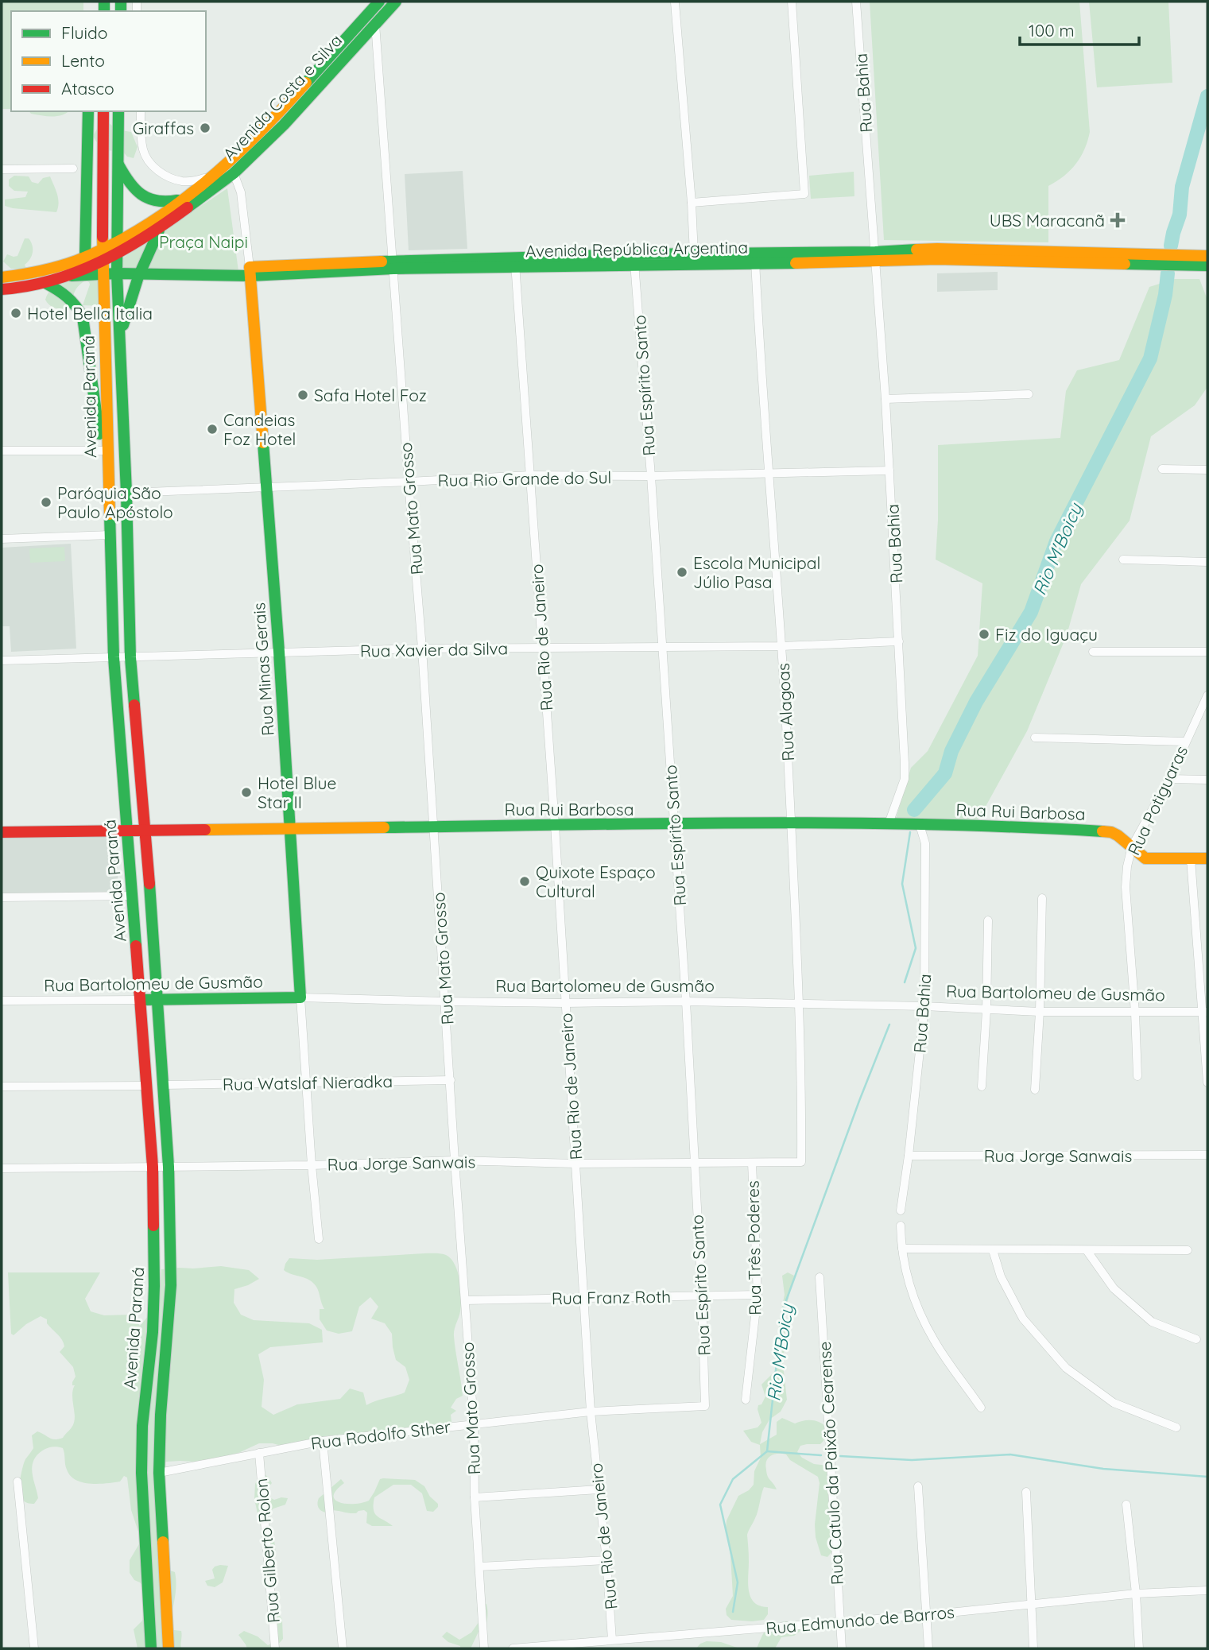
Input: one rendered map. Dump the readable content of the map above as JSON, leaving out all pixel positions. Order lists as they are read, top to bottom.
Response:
{
  "streets": {
    "main road": [
      "Avenida Costa e Silva",
      "Avenida República Argentina",
      "Avenida Paraná",
      "Rua Minas Gerais",
      "Rua Rui Barbosa",
      "Rua Bartolomeu de Gusmão"
    ],
    "street": [
      "Rua Bahia",
      "Rua Espírito Santo",
      "Rua Rio Grande do Sul",
      "Rua Mato Grosso",
      "Rua Rio de Janeiro",
      "Rua Xavier da Silva",
      "Rua Alagoas",
      "Rua Potiguaras",
      "Rua Watslaf Nieradka",
      "Rua Jorge Sanwais",
      "Rua Três Poderes",
      "Rua Franz Roth",
      "Rua Rodolfo Sther",
      "Rua Catulo da Paixão Cearense",
      "Rua Gilberto Rolon",
      "Rua Edmundo de Barros"
    ]
  },
  "crossings": [
    ["Rua Bahia", "Avenida República Argentina"],
    ["Rua Bahia", "Rua Rio Grande do Sul"],
    ["Rua Bahia", "Rua Xavier da Silva"],
    ["Rua Bahia", "Rua Rui Barbosa"],
    ["Rua Bahia", "Rua Bartolomeu de Gusmão"],
    ["Rua Bahia", "Rua Jorge Sanwais"],
    ["Avenida Costa e Silva", "Avenida República Argentina"],
    ["Avenida Costa e Silva", "Avenida Paraná"],
    ["Avenida Costa e Silva", "Rua Mato Grosso"],
    ["Avenida Costa e Silva", "Rua Minas Gerais"],
    ["Avenida República Argentina", "Rua Espírito Santo"],
    ["Avenida República Argentina", "Avenida Paraná"],
    ["Avenida República Argentina", "Rua Mato Grosso"],
    ["Avenida República Argentina", "Rua Rio de Janeiro"],
    ["Avenida República Argentina", "Rua Minas Gerais"],
    ["Avenida República Argentina", "Rua Alagoas"],
    ["Rua Espírito Santo", "Rua Rio Grande do Sul"],
    ["Rua Espírito Santo", "Rua Xavier da Silva"],
    ["Rua Espírito Santo", "Rua Rui Barbosa"],
    ["Rua Espírito Santo", "Rua Bartolomeu de Gusmão"],
    ["Rua Espírito Santo", "Rua Jorge Sanwais"],
    ["Rua Espírito Santo", "Rua Franz Roth"],
    ["Rua Espírito Santo", "Rua Rodolfo Sther"],
    ["Avenida Paraná", "Rua Rio Grande do Sul"],
    ["Avenida Paraná", "Rua Xavier da Silva"],
    ["Avenida Paraná", "Rua Rui Barbosa"],
    ["Avenida Paraná", "Rua Bartolomeu de Gusmão"],
    ["Avenida Paraná", "Rua Watslaf Nieradka"],
    ["Avenida Paraná", "Rua Jorge Sanwais"],
    ["Avenida Paraná", "Rua Rodolfo Sther"],
    ["Rua Rio Grande do Sul", "Rua Mato Grosso"],
    ["Rua Rio Grande do Sul", "Rua Rio de Janeiro"],
    ["Rua Rio Grande do Sul", "Rua Minas Gerais"],
    ["Rua Rio Grande do Sul", "Rua Alagoas"],
    ["Rua Mato Grosso", "Rua Xavier da Silva"],
    ["Rua Mato Grosso", "Rua Rui Barbosa"],
    ["Rua Mato Grosso", "Rua Bartolomeu de Gusmão"],
    ["Rua Mato Grosso", "Rua Watslaf Nieradka"],
    ["Rua Mato Grosso", "Rua Jorge Sanwais"],
    ["Rua Mato Grosso", "Rua Franz Roth"],
    ["Rua Mato Grosso", "Rua Rodolfo Sther"],
    ["Rua Rio de Janeiro", "Rua Xavier da Silva"],
    ["Rua Rio de Janeiro", "Rua Rui Barbosa"],
    ["Rua Rio de Janeiro", "Rua Bartolomeu de Gusmão"],
    ["Rua Rio de Janeiro", "Rua Jorge Sanwais"],
    ["Rua Rio de Janeiro", "Rua Franz Roth"],
    ["Rua Rio de Janeiro", "Rua Rodolfo Sther"],
    ["Rua Rio de Janeiro", "Rua Edmundo de Barros"],
    ["Rua Xavier da Silva", "Rua Minas Gerais"],
    ["Rua Xavier da Silva", "Rua Alagoas"],
    ["Rua Minas Gerais", "Rua Rui Barbosa"],
    ["Rua Minas Gerais", "Rua Bartolomeu de Gusmão"],
    ["Rua Minas Gerais", "Rua Watslaf Nieradka"],
    ["Rua Minas Gerais", "Rua Jorge Sanwais"],
    ["Rua Alagoas", "Rua Rui Barbosa"],
    ["Rua Alagoas", "Rua Bartolomeu de Gusmão"],
    ["Rua Alagoas", "Rua Jorge Sanwais"],
    ["Rua Potiguaras", "Rua Rui Barbosa"],
    ["Rua Potiguaras", "Rua Bartolomeu de Gusmão"],
    ["Rua Jorge Sanwais", "Rua Três Poderes"],
    ["Rua Três Poderes", "Rua Franz Roth"],
    ["Rua Rodolfo Sther", "Rua Gilberto Rolon"],
    ["Rua Catulo da Paixão Cearense", "Rua Edmundo de Barros"]
  ],
  "water": ["Rio M'Boicy"],
  "parks": ["Praça Naipi"],
  "places": {
    "other": [
      "Giraffas",
      "Hotel Bella Italia",
      "Safa Hotel Foz",
      "Candeias Foz Hotel",
      "Paróquia São Paulo Apóstolo",
      "Escola Municipal Júlio Pasa",
      "Fiz do Iguaçu",
      "Hotel Blue Star II",
      "Quixote Espaço Cultural"
    ],
    "health": ["UBS Maracanã"]
  },
  "legend": ["Fluido", "Lento", "Atasco"],
  "scale_bar": "100 m"
}
